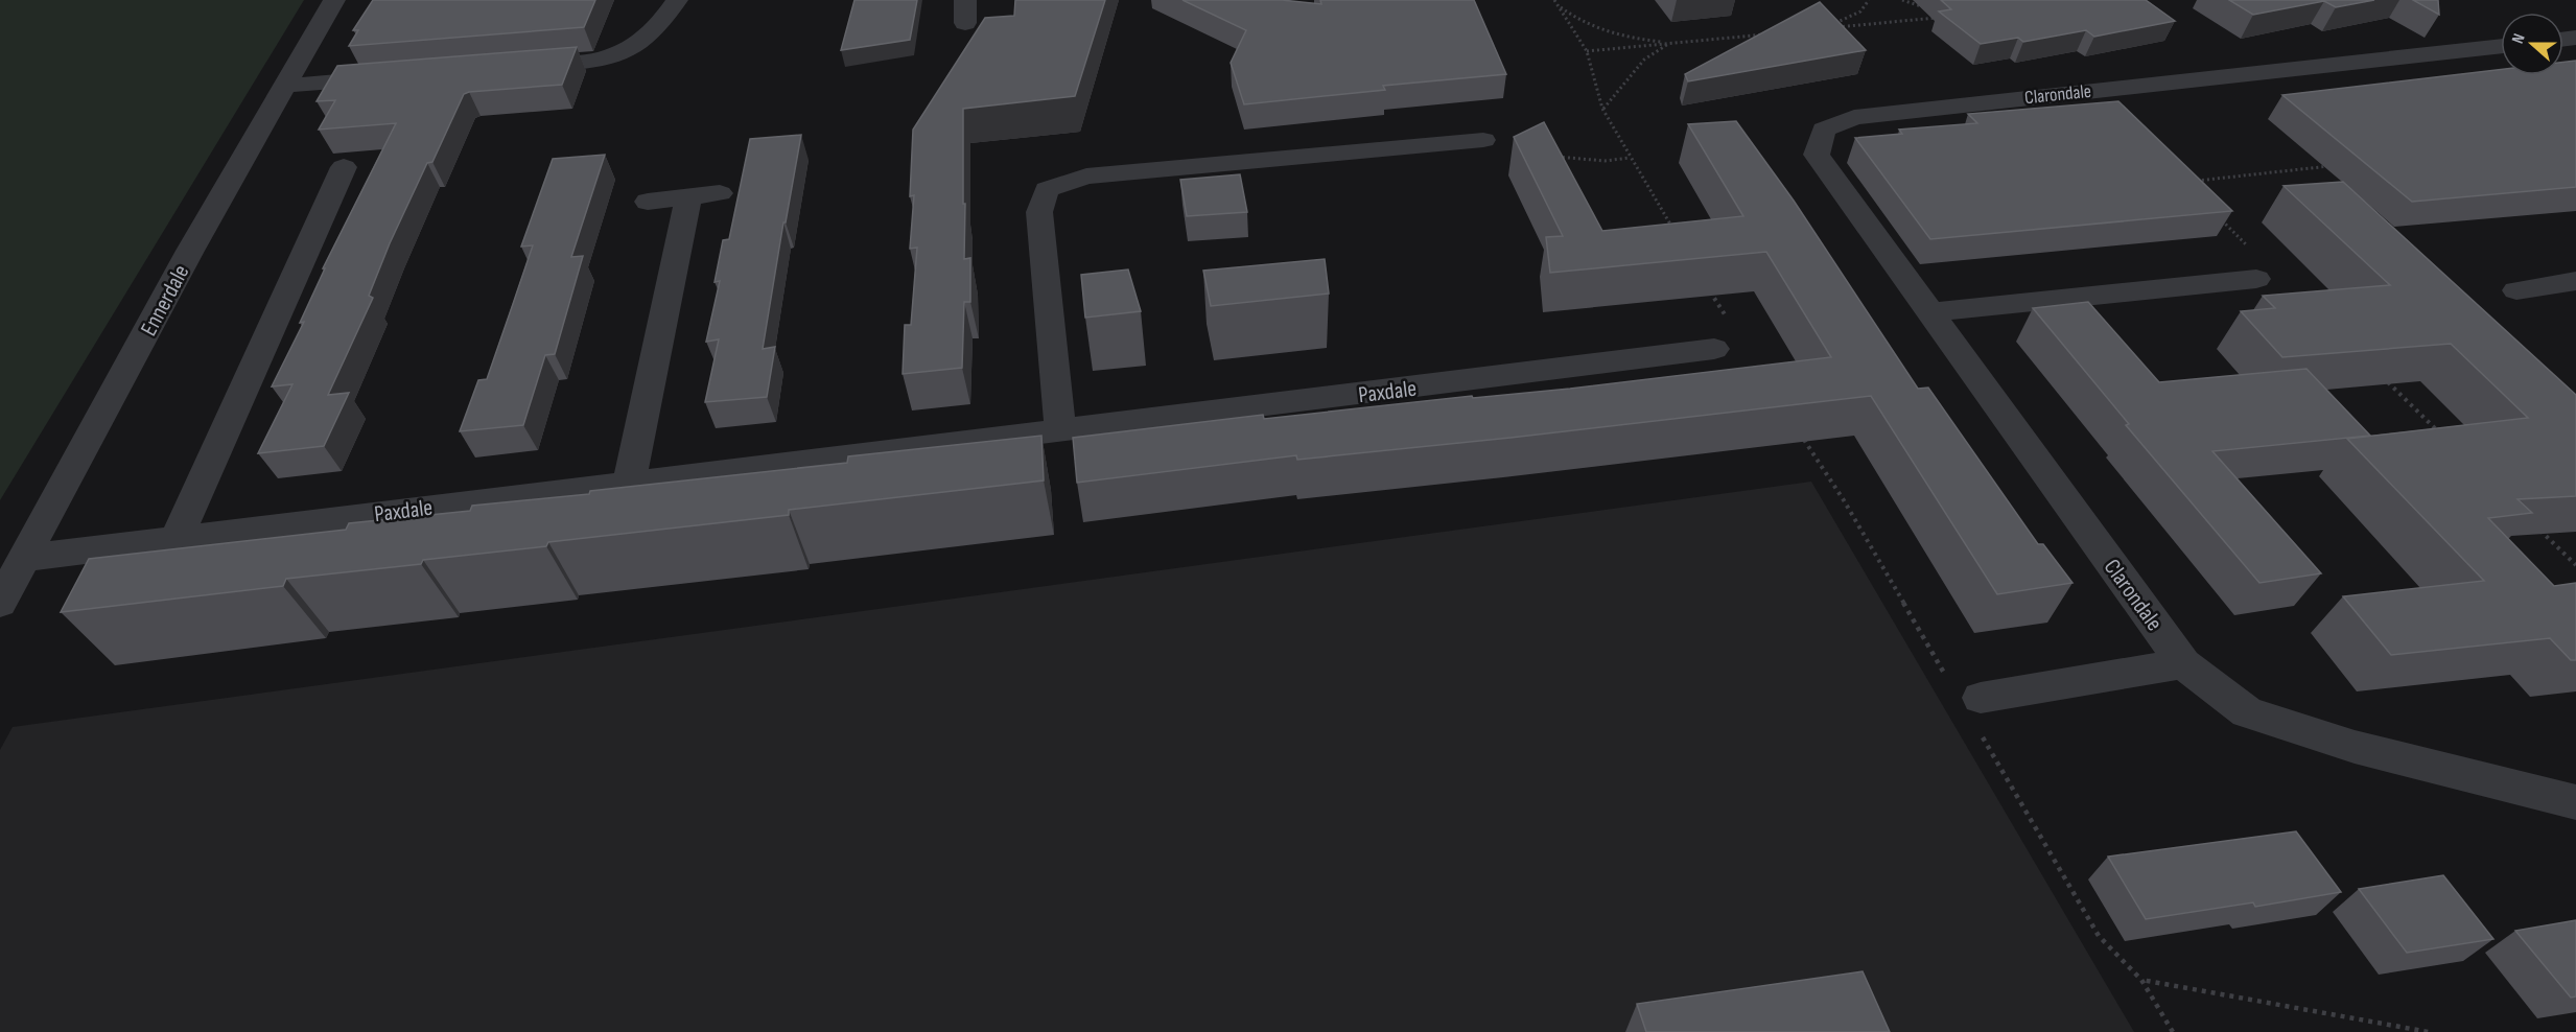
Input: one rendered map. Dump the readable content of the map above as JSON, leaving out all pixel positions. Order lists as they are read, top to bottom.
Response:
{
  "streets": {
    "street": ["Clarondale", "Ennerdale", "Paxdale"]
  },
  "crossings": [
    ["Ennerdale", "Paxdale"]
  ],
  "north": "left"
}
